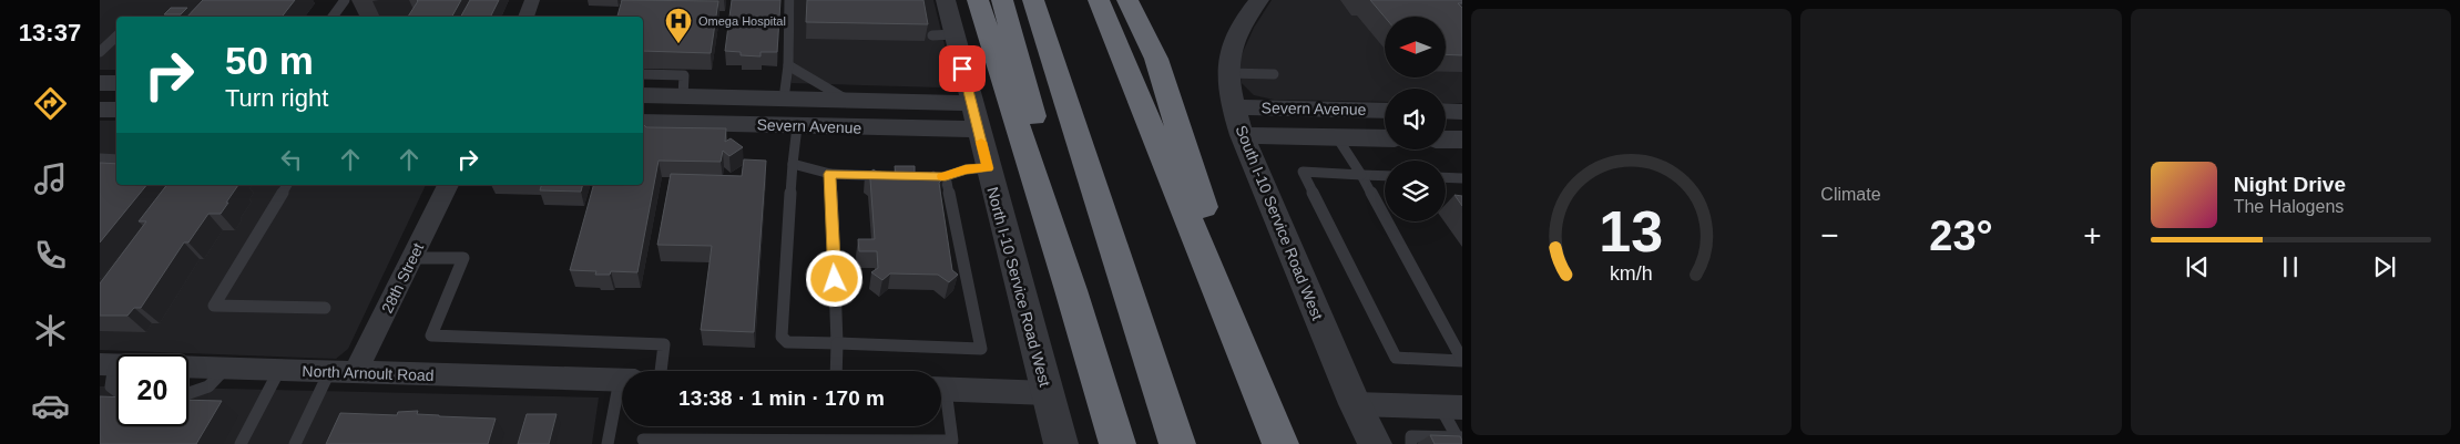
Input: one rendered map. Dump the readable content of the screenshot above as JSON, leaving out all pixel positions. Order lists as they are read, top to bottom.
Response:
{
  "streets": {
    "street": [
      "Severn Avenue",
      "South I-10 Service Road West",
      "28th Street",
      "North I-10 Service Road West",
      "North Arnoult Road"
    ]
  },
  "crossings": [
    ["Severn Avenue", "South I-10 Service Road West"],
    ["Severn Avenue", "North I-10 Service Road West"],
    ["28th Street", "North Arnoult Road"]
  ],
  "places": {
    "hospital": ["Omega Hospital"]
  },
  "north": "left",
  "page": {
    "tabs": "13:37",
    "tile": "Climate",
    "turn": ["50 m", "Turn right"],
    "song": ["Night Drive", "The Halogens"],
    "heat": ["−", "23°", "+"],
    "limit": "20",
    "trip": "13:38 · 1 min · 170 m",
    "gauge": ["13", "km/h"]
  }
}
